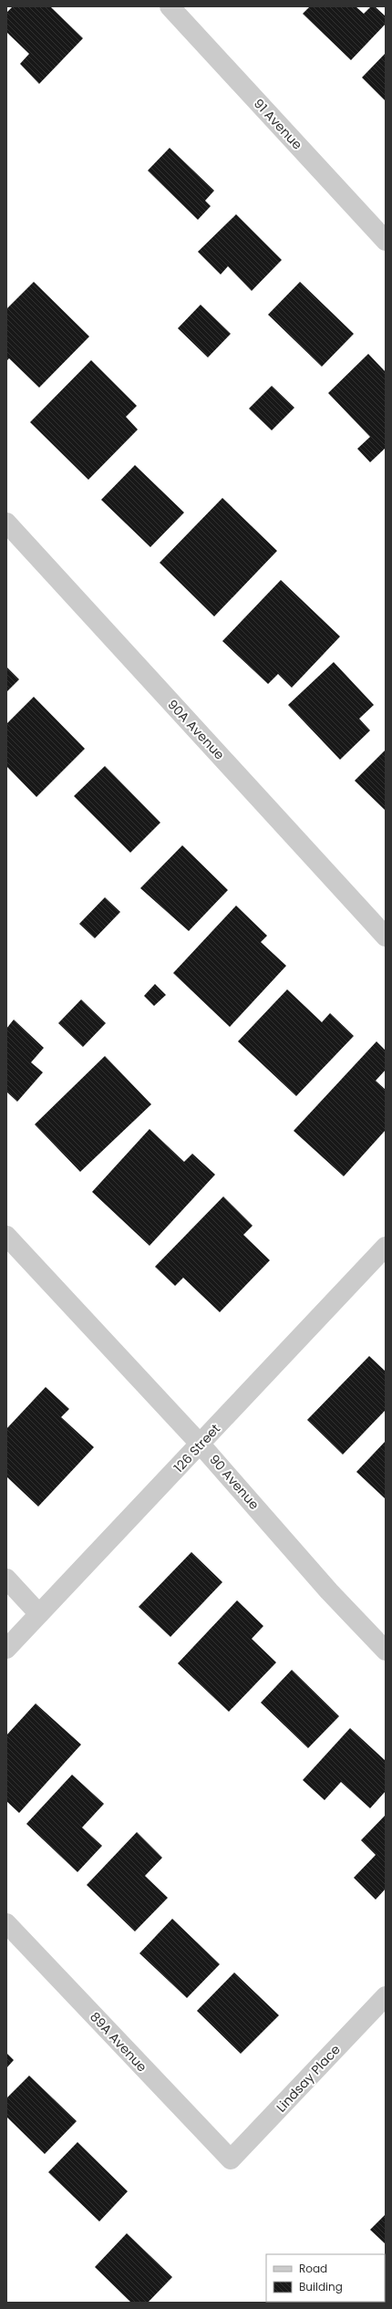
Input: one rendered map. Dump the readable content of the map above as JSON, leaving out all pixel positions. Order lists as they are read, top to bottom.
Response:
{
  "streets": {
    "street": [
      "91 Avenue",
      "90A Avenue",
      "126 Street",
      "90 Avenue",
      "89A Avenue",
      "Lindsay Place"
    ]
  },
  "crossings": [
    ["126 Street", "90 Avenue"],
    ["89A Avenue", "Lindsay Place"]
  ],
  "legend": ["Road", "Building"]
}
